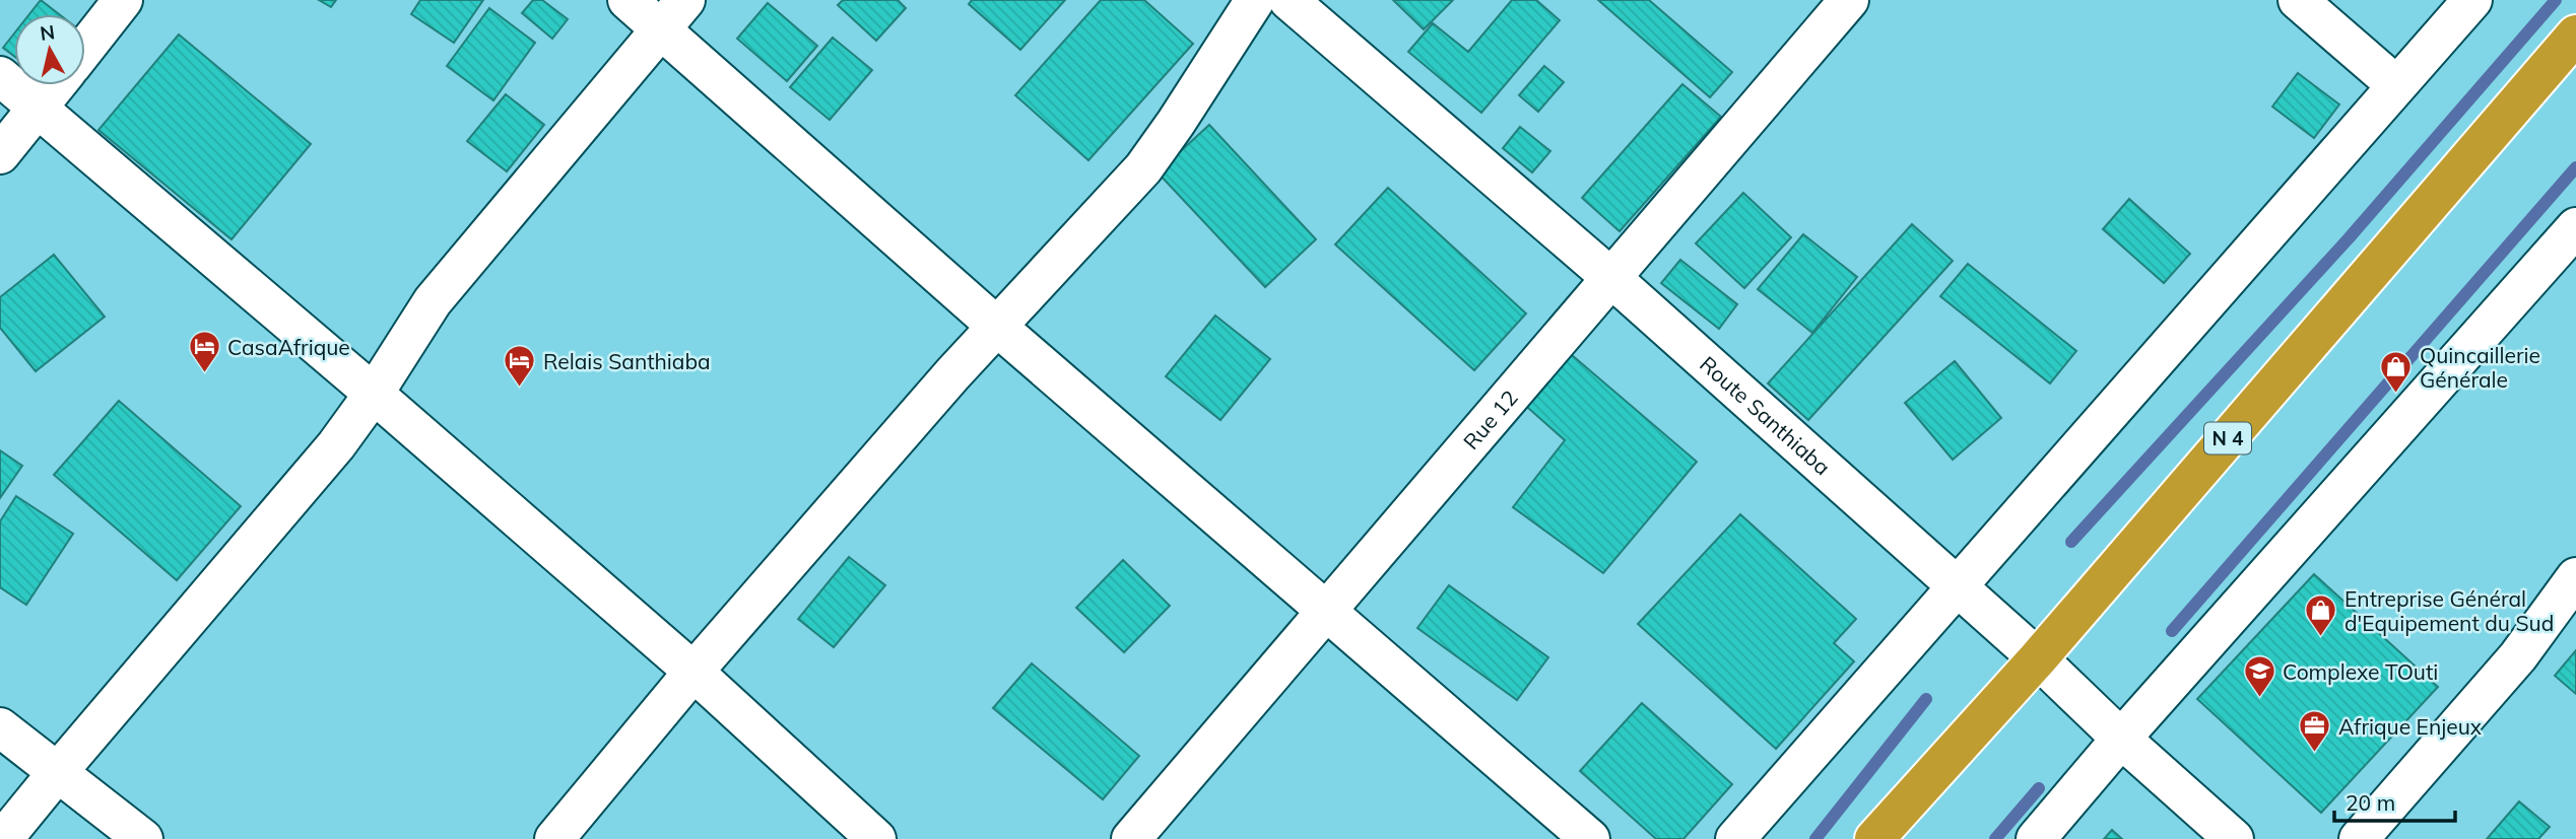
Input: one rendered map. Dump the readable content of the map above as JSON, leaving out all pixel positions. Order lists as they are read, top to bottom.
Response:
{
  "streets": {
    "highway": ["N 4"],
    "street": ["Route Santhiaba", "Rue 12"]
  },
  "crossings": [
    ["Route Santhiaba", "Rue 12"],
    ["Route Santhiaba", "N 4"]
  ],
  "places": {
    "hotel": ["CasaAfrique", "Relais Santhiaba"],
    "shop": ["Quincaillerie Générale", "Entreprise Général d'Equipement du Sud"],
    "school or university": ["Complexe TOuti"],
    "office": ["Afrique Enjeux"]
  },
  "scale_bar": "20 m",
  "north": "top"
}
